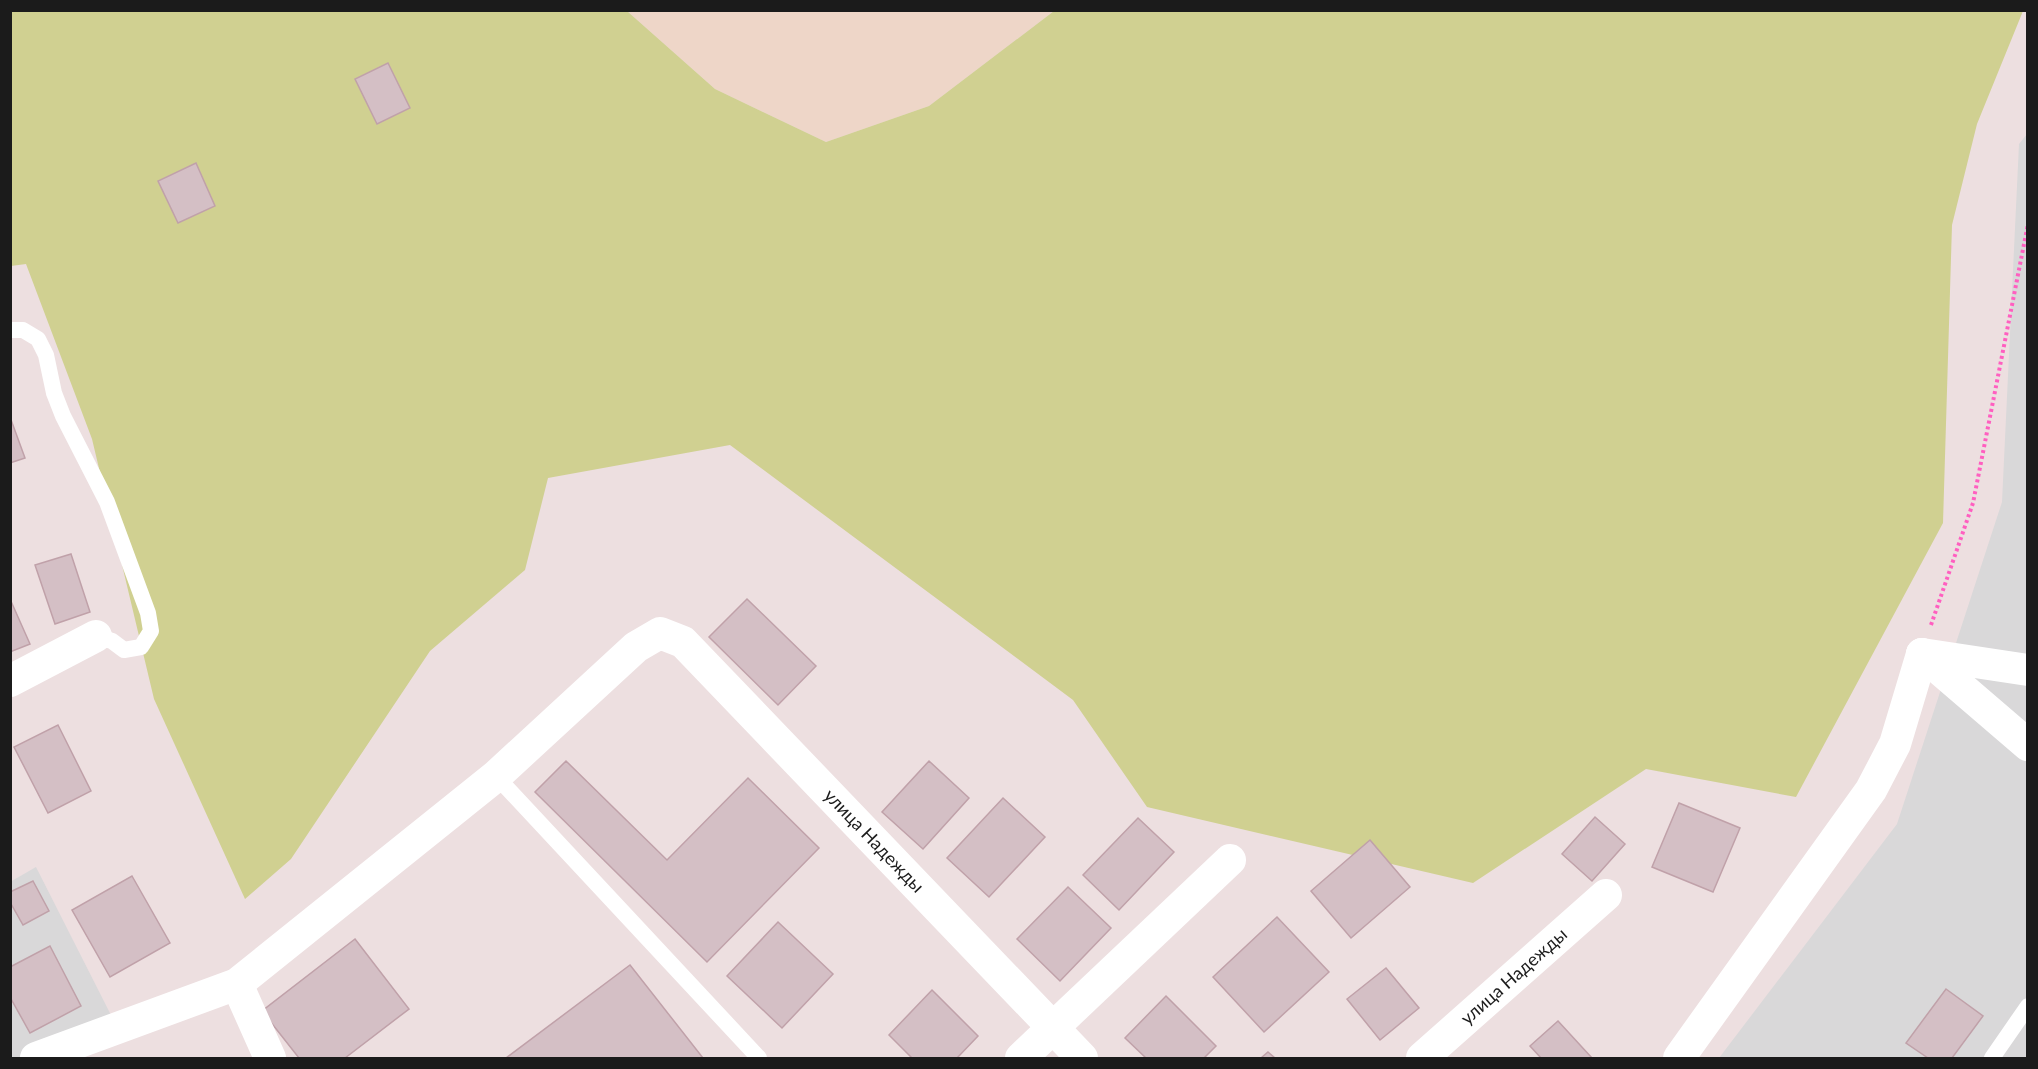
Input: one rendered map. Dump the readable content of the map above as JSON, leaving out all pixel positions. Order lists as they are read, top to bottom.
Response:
{
  "streets": {
    "street": ["улица Надежды"]
  }
}
